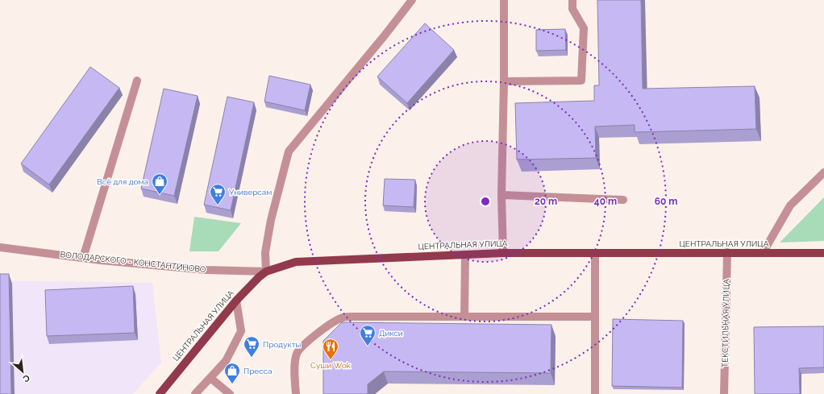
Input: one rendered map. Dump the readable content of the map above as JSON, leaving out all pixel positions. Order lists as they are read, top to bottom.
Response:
{
  "streets": {
    "main road": ["ЦЕНТРАЛЬНАЯ УЛИЦА"],
    "street": ["ВОЛОДАРСКОГО - КОНСТАНТИНОВО", "ТЕКСТИЛЬНАЯ УЛИЦА"]
  },
  "crossings": [
    ["ЦЕНТРАЛЬНАЯ УЛИЦА", "ВОЛОДАРСКОГО - КОНСТАНТИНОВО"],
    ["ЦЕНТРАЛЬНАЯ УЛИЦА", "ТЕКСТИЛЬНАЯ УЛИЦА"]
  ],
  "places": {
    "shop": ["Всё для дома", "Пресса"],
    "supermarket": ["Универсам", "Дикси", "Продукты"],
    "restaurant": ["Суши Wok"]
  },
  "north": "bottom right",
  "rings": ["20 m", "40 m", "60 m"]
}
